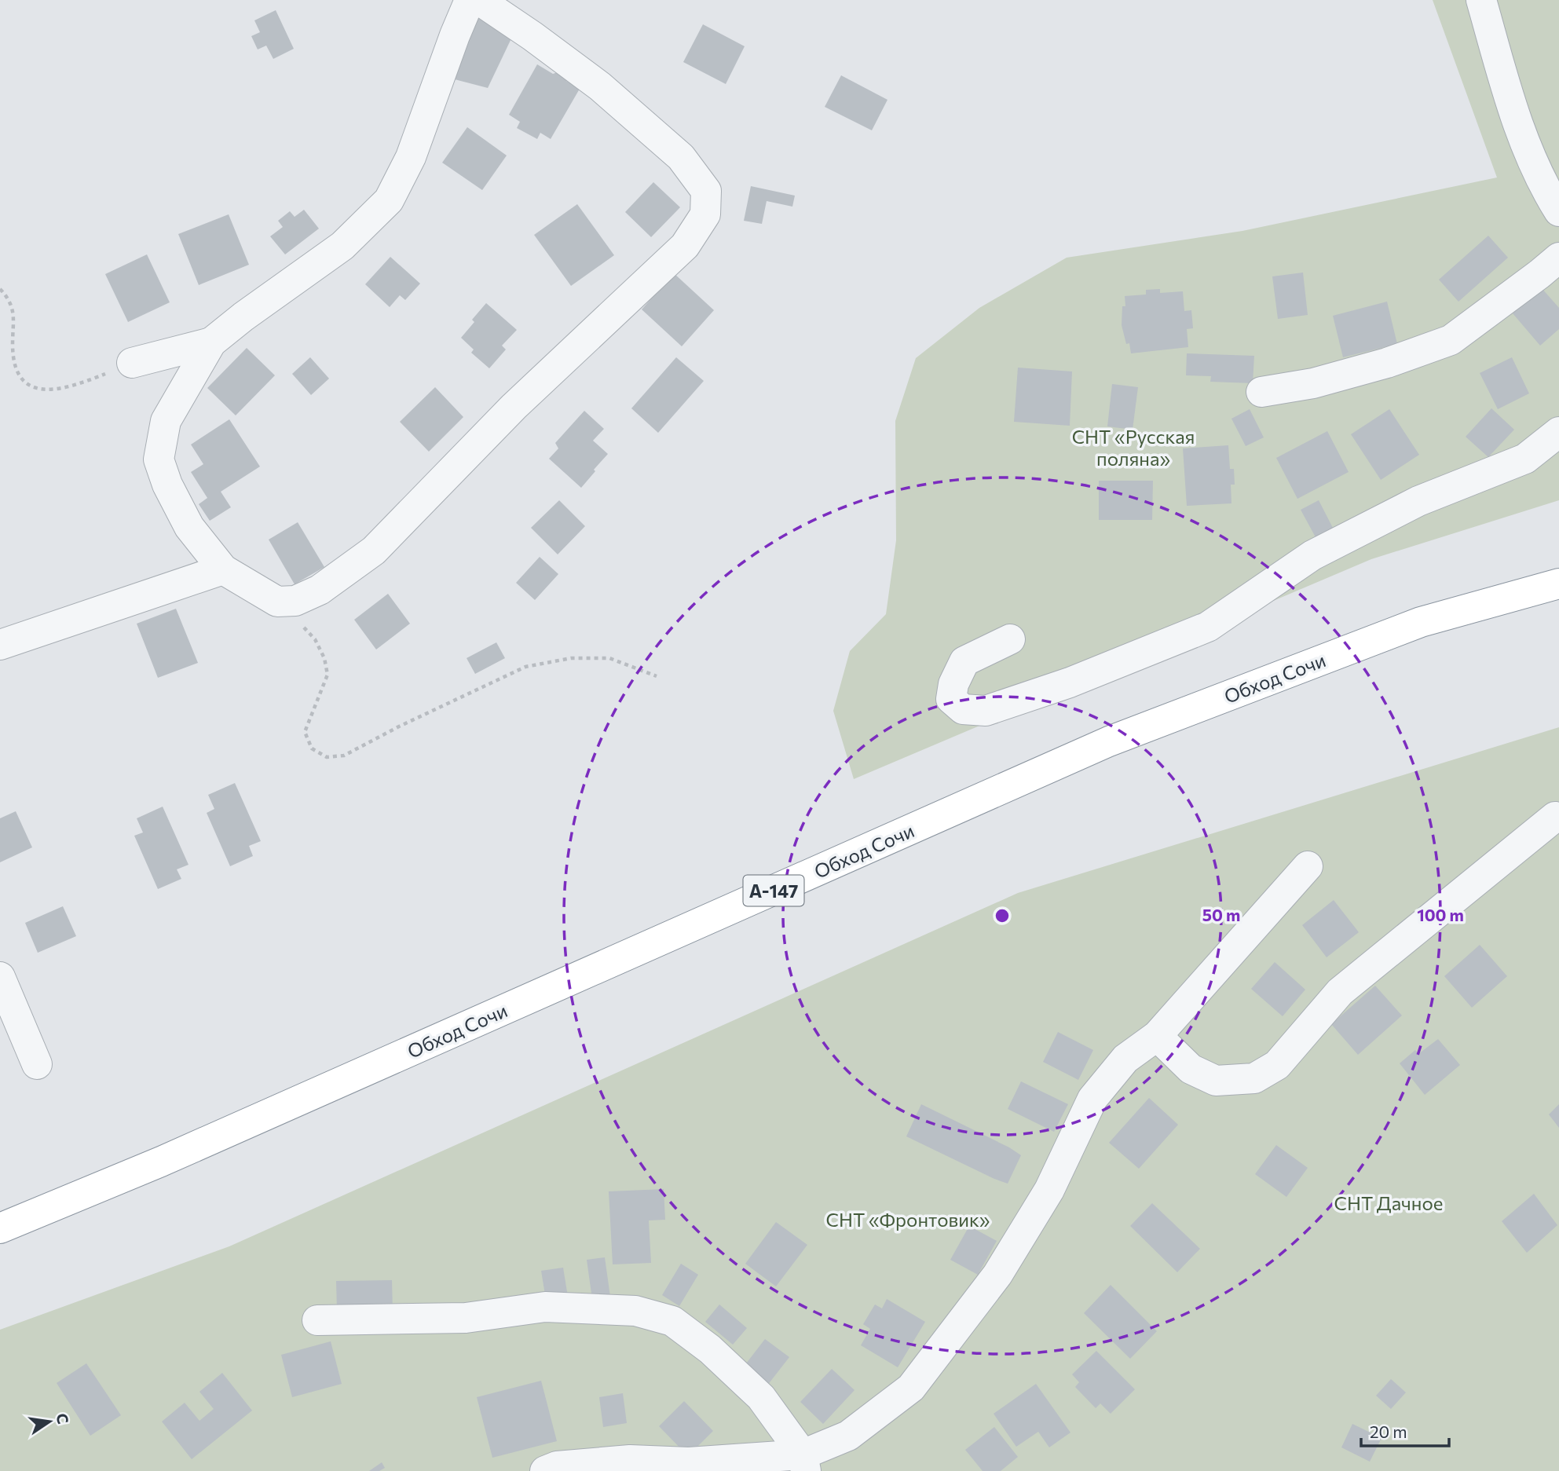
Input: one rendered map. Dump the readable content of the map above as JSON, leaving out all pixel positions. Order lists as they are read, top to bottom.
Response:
{
  "streets": {
    "highway": ["Обход Сочи", "А-147"]
  },
  "parks": ["СНТ «Русская поляна»", "СНТ Дачное", "СНТ «Фронтовик»"],
  "scale_bar": "20 m",
  "north": "right",
  "rings": ["50 m", "100 m"]
}
